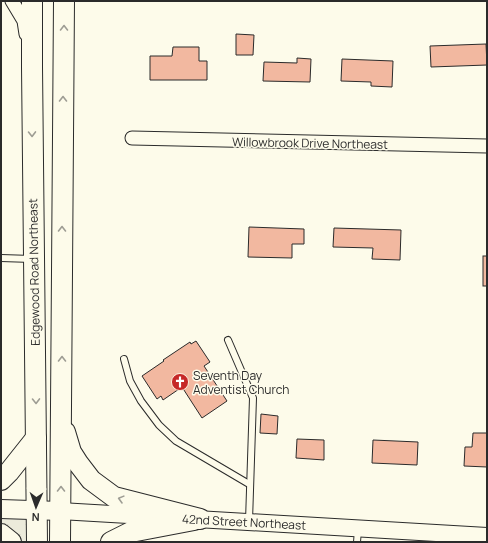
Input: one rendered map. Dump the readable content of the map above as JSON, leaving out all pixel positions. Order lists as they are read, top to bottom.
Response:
{
  "streets": {
    "main road": ["Edgewood Road Northeast", "42nd Street Northeast"],
    "street": ["Willowbrook Drive Northeast"]
  },
  "crossings": [
    ["Edgewood Road Northeast", "42nd Street Northeast"]
  ],
  "places": {
    "church": ["Seventh Day Adventist Church"]
  },
  "north": "bottom"
}
